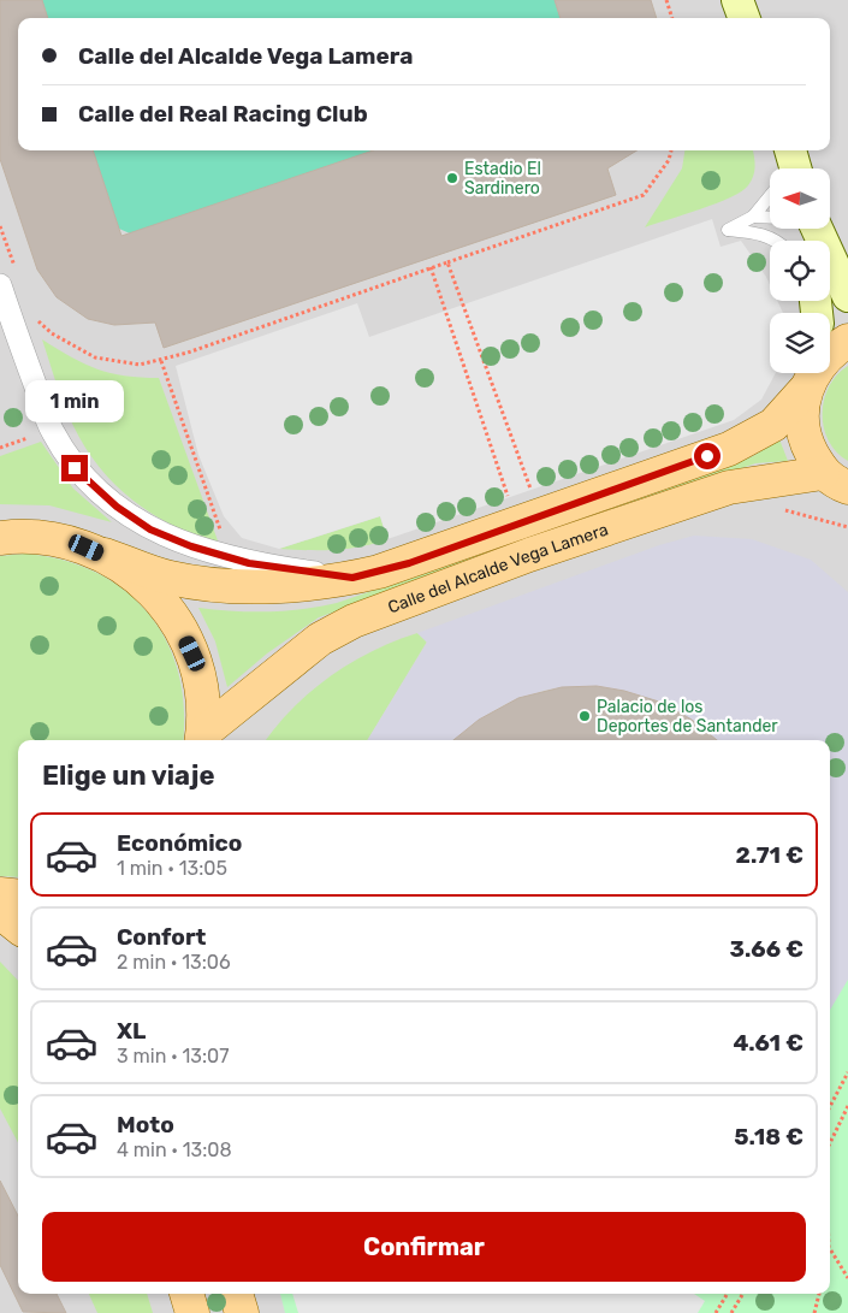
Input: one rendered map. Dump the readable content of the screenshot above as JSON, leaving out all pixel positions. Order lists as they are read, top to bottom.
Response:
{
  "streets": {
    "main road": ["Calle del Alcalde Vega Lamera"]
  },
  "places": ["Estadio El Sardinero", "Palacio de los Deportes de Santander"],
  "north": "left",
  "page": {
    "banner": ["Calle del Alcalde Vega Lamera", "Calle del Real Racing Club"],
    "bubble": "1 min",
    "heading": "Elige un viaje",
    "list": [
      {
        "name": "Económico",
        "note": "1 min · 13:05",
        "value": "2.71 €"
      },
      {
        "name": "Confort",
        "note": "2 min · 13:06",
        "value": "3.66 €"
      },
      {
        "name": "XL",
        "note": "3 min · 13:07",
        "value": "4.61 €"
      },
      {
        "name": "Moto",
        "note": "4 min · 13:08",
        "value": "5.18 €"
      }
    ],
    "buttons": "Confirmar"
  }
}
